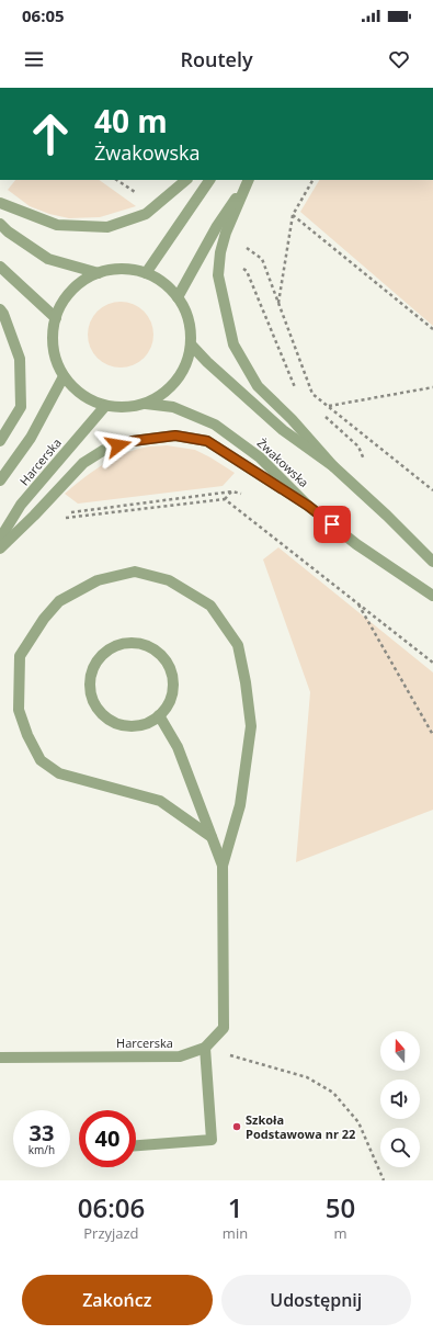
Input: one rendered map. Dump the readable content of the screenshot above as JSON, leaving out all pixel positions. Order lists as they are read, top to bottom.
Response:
{
  "streets": {
    "street": ["Harcerska", "Żwakowska"]
  },
  "crossings": [
    ["Harcerska", "Żwakowska"]
  ],
  "places": ["Szkoła Podstawowa nr 22"],
  "north": "top",
  "page": {
    "status": "06:05",
    "header": "Routely",
    "turn": ["40 m", "Żwakowska"],
    "speed": "33 km/h",
    "limit": "40",
    "eta": [
      "06:06",
      "Przyjazd",
      "1",
      "min",
      "50",
      "m"
    ],
    "buttons": ["Zakończ", "Udostępnij"]
  }
}
